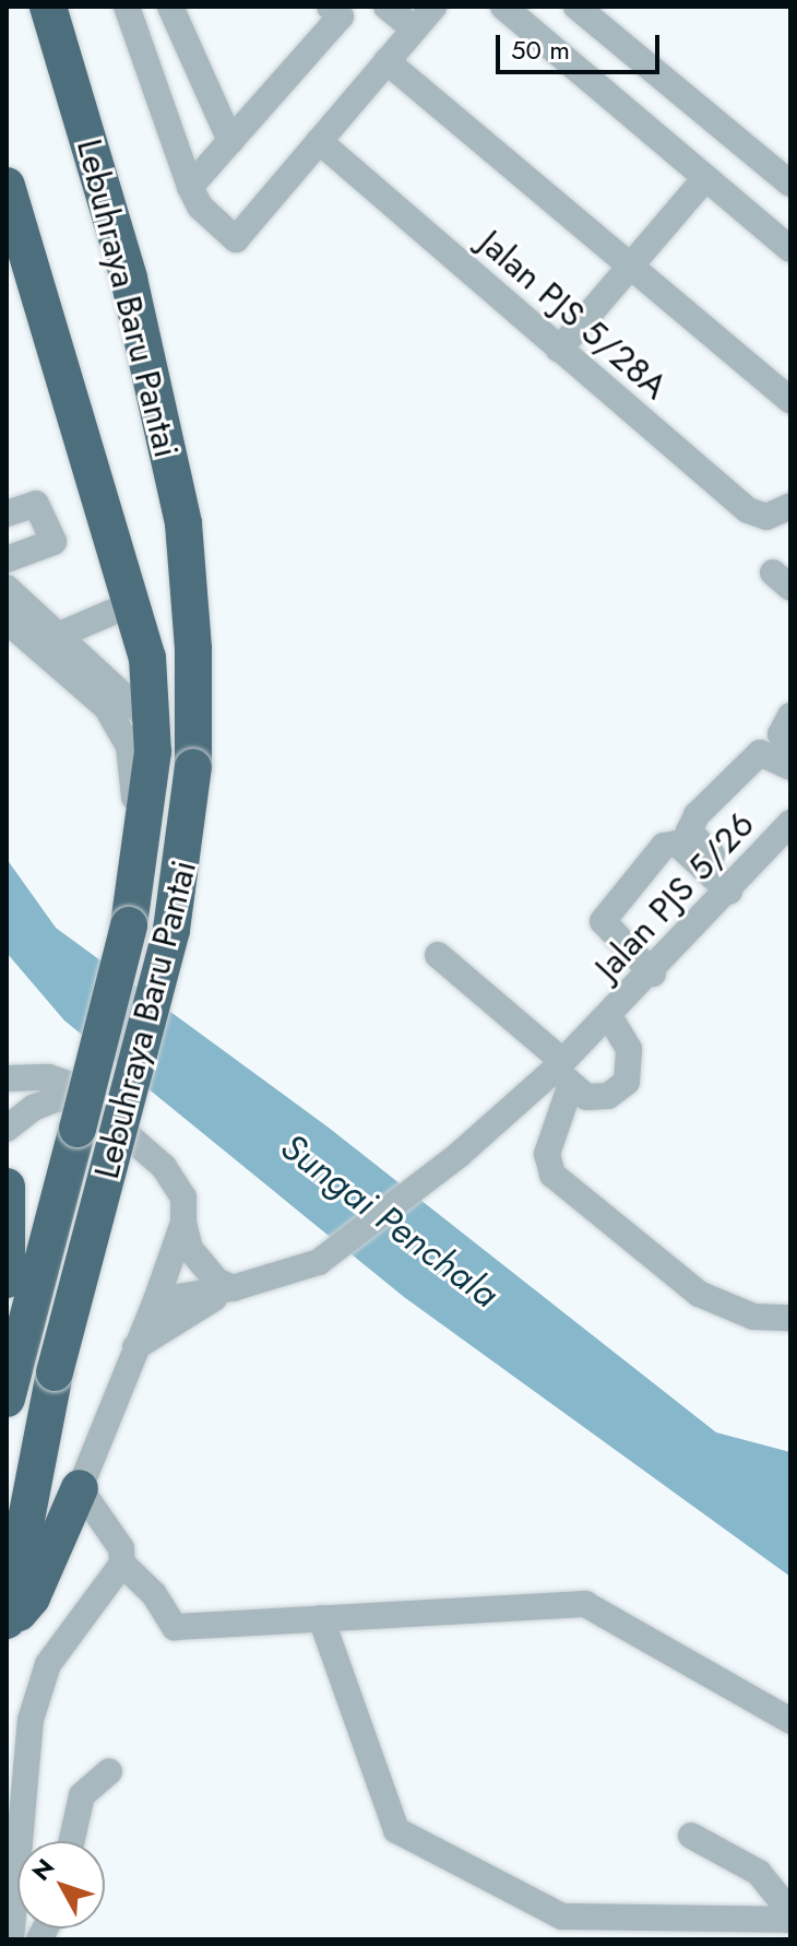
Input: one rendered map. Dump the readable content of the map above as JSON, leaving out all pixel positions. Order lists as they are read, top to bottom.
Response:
{
  "streets": {
    "highway": ["Lebuhraya Baru Pantai"],
    "street": ["Jalan PJS 5/28A", "Jalan PJS 5/26"]
  },
  "water": ["Sungai Penchala"],
  "scale_bar": "50 m",
  "north": "top left"
}
